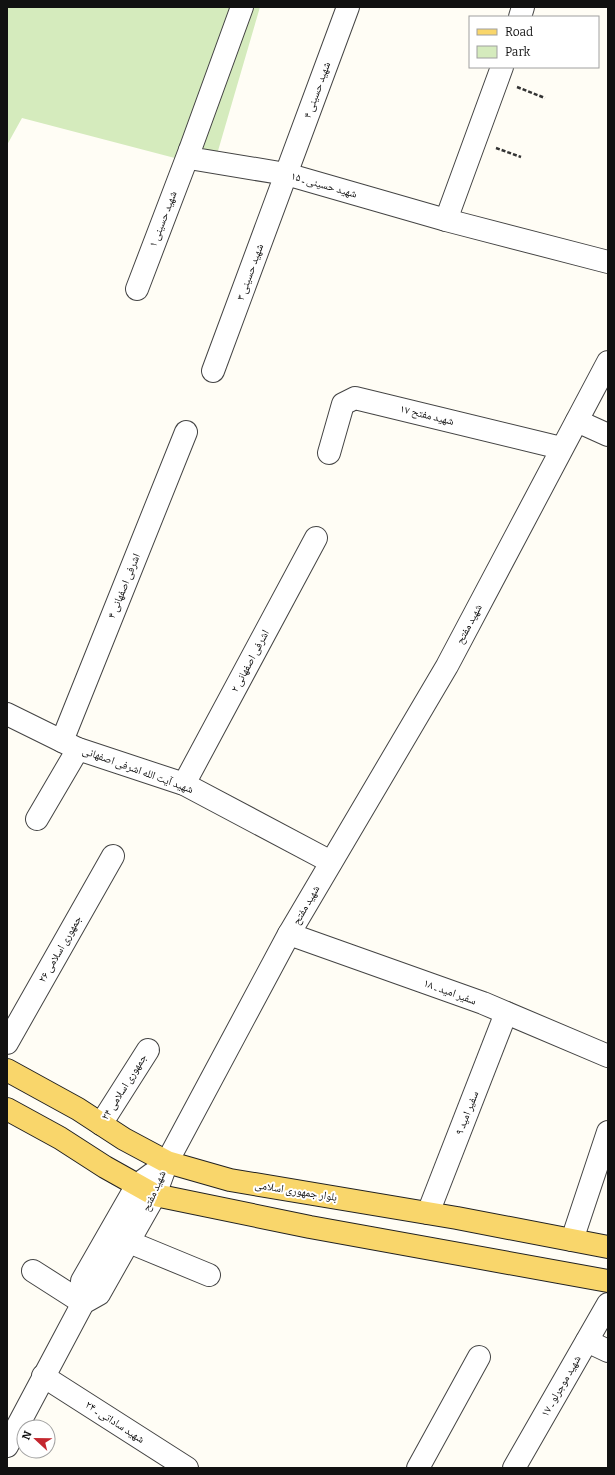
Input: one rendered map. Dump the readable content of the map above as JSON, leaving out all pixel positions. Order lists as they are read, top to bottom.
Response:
{
  "streets": {
    "main road": ["بلوار جمهوری اسلامی"],
    "street": [
      "شهید حسینی ۴",
      "شهید حسینی ـ ۱۵",
      "شهید حسینی ۱",
      "شهید حسینی ۳",
      "شهید مفتح ۱۷",
      "اشرفی اصفهانی ۴",
      "شهید مفتح",
      "اشرفی اصفهانی ۲",
      "شهید آیت الله اشرفی اصفهانی",
      "جمهوری اسلامی ۲۶",
      "سفیر امید ـ ۱۸",
      "جمهوری اسلامی ۲۴",
      "سفیر امید ۹",
      "شهید موجرلو ـ ۱۷",
      "شهید ساداتی ـ ۲۴"
    ]
  },
  "crossings": [
    ["شهید حسینی ۴", "شهید حسینی ـ ۱۵"],
    ["شهید حسینی ۴", "شهید حسینی ۳"],
    ["شهید حسینی ـ ۱۵", "شهید حسینی ۱"],
    ["شهید حسینی ـ ۱۵", "شهید حسینی ۳"],
    ["شهید مفتح ۱۷", "شهید مفتح"],
    ["اشرفی اصفهانی ۴", "شهید آیت الله اشرفی اصفهانی"],
    ["شهید مفتح", "شهید آیت الله اشرفی اصفهانی"],
    ["شهید مفتح", "سفیر امید ـ ۱۸"],
    ["شهید مفتح", "بلوار جمهوری اسلامی"],
    ["شهید مفتح", "شهید ساداتی ـ ۲۴"],
    ["اشرفی اصفهانی ۲", "شهید آیت الله اشرفی اصفهانی"],
    ["سفیر امید ـ ۱۸", "سفیر امید ۹"],
    ["جمهوری اسلامی ۲۴", "بلوار جمهوری اسلامی"],
    ["سفیر امید ۹", "بلوار جمهوری اسلامی"]
  ],
  "legend": ["Road", "Park"],
  "north": "left"
}
